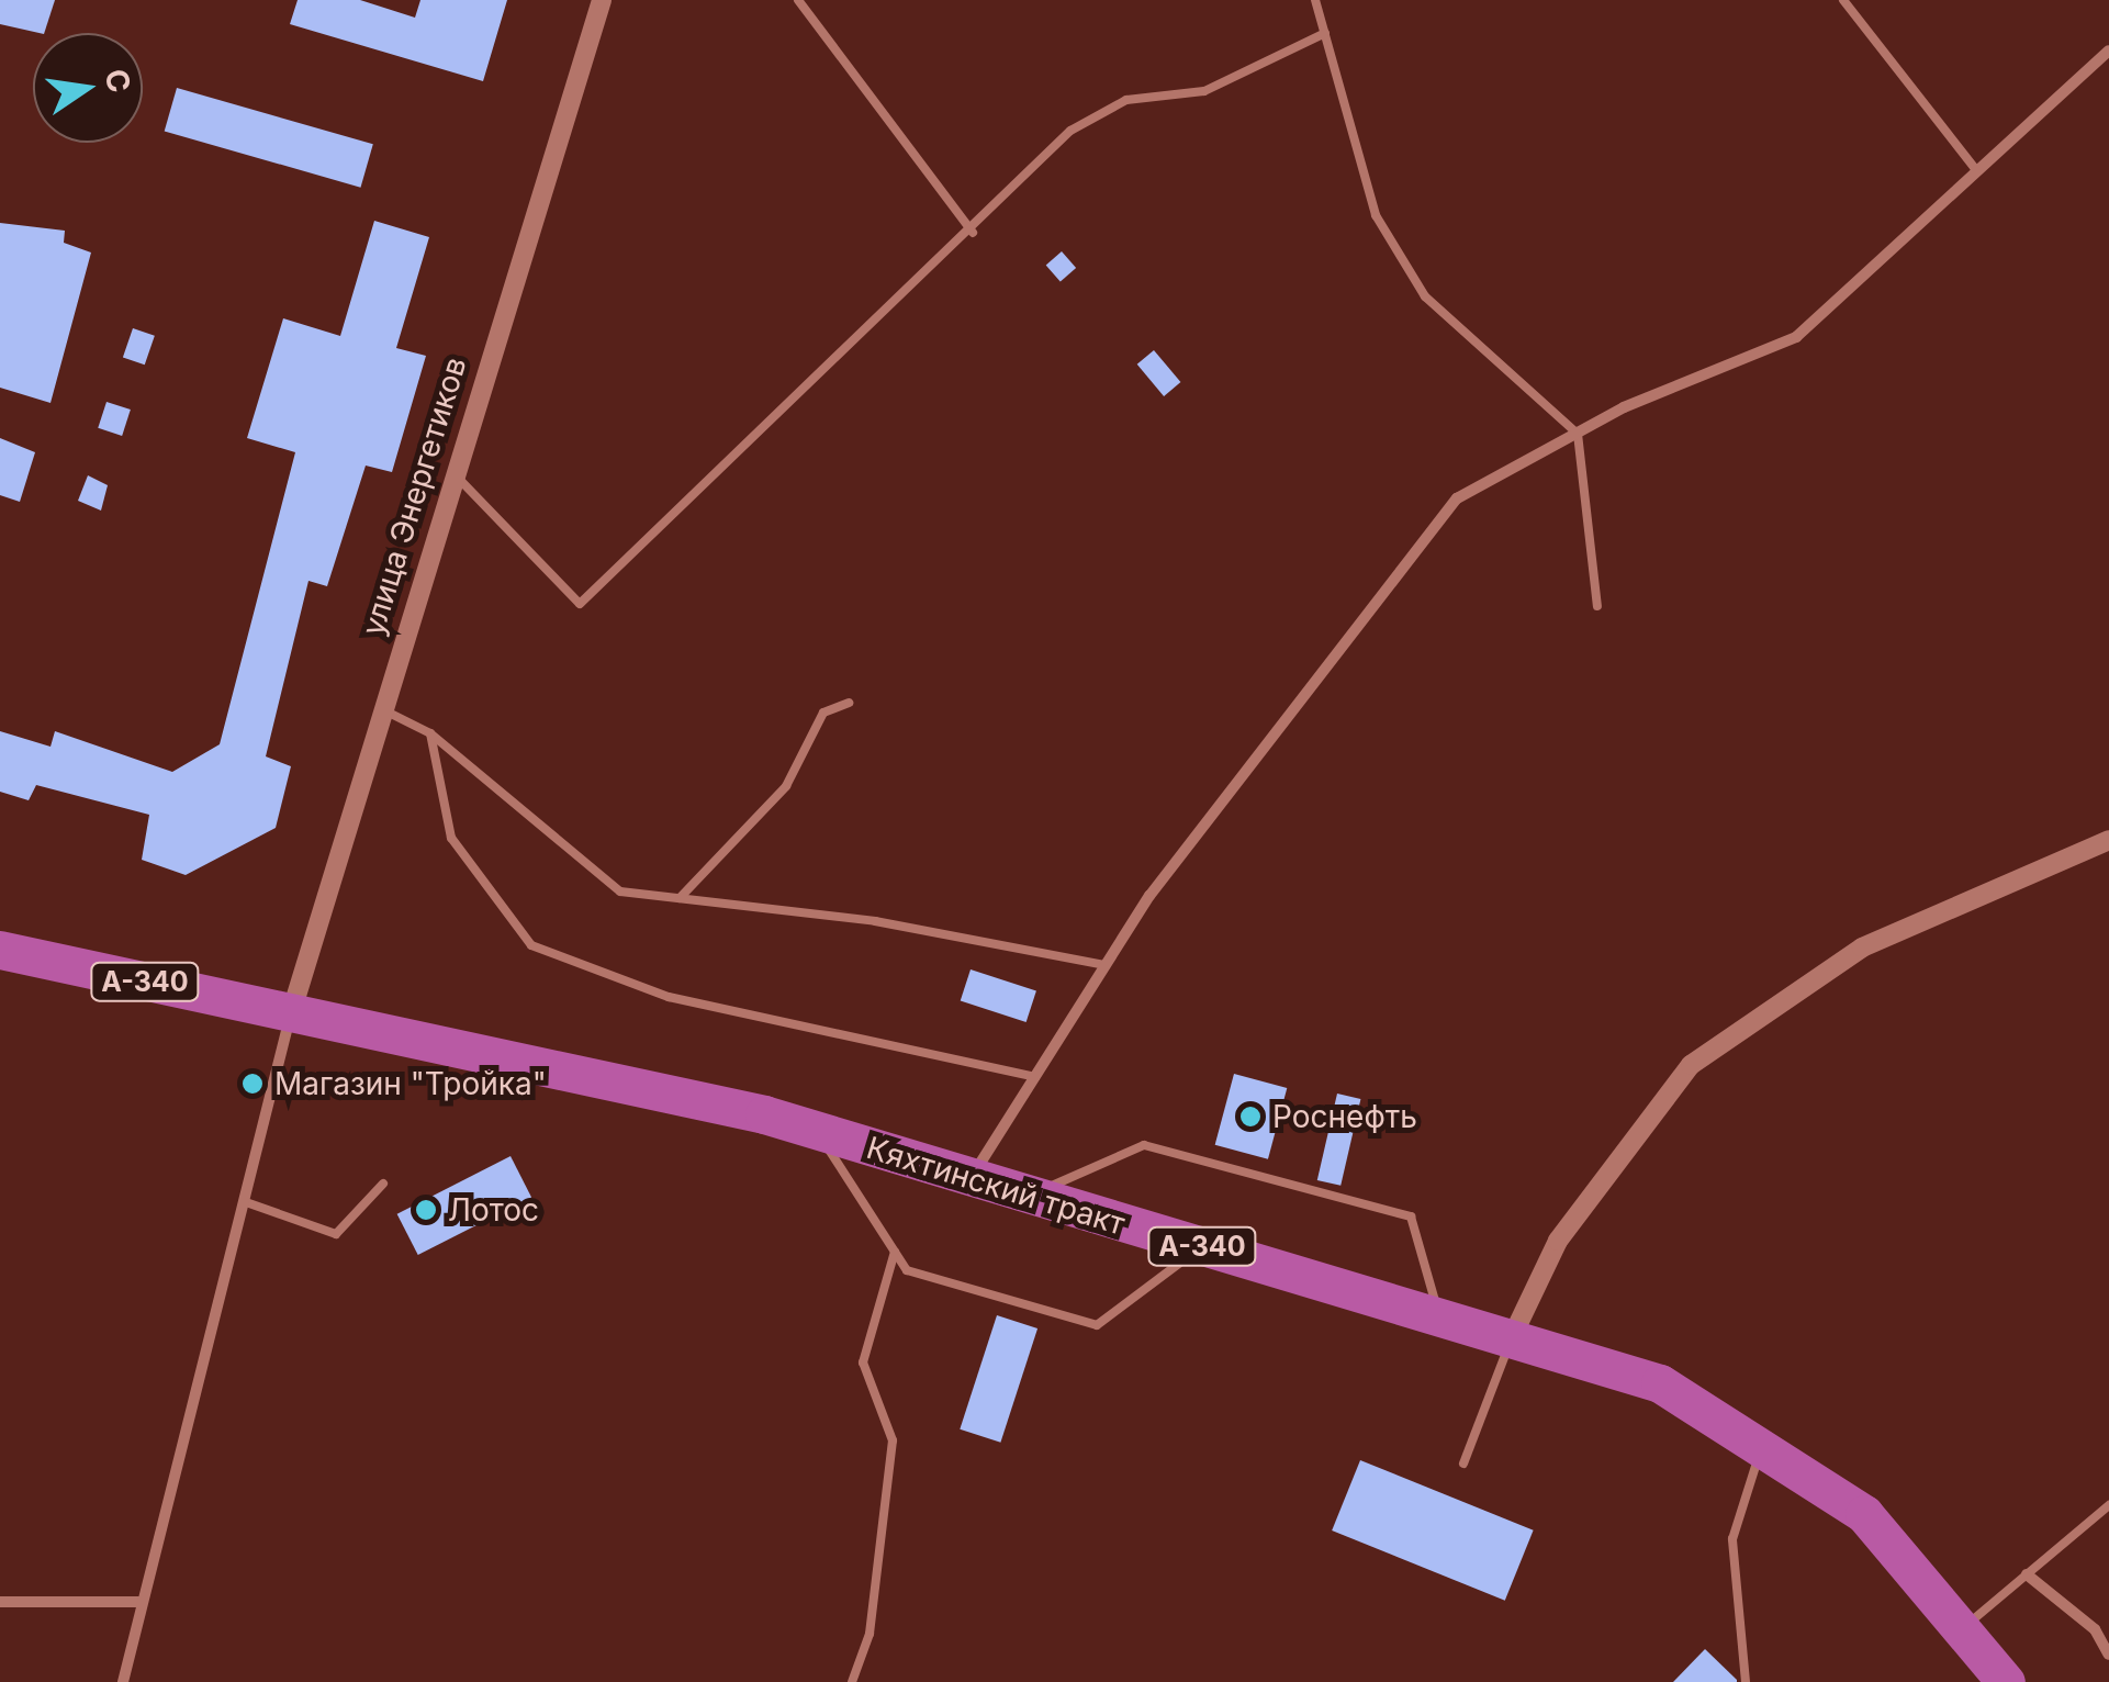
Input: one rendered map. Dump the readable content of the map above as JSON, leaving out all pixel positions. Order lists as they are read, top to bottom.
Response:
{
  "streets": {
    "highway": ["А-340", "Кяхтинский тракт"],
    "street": ["улица Энергетиков"]
  },
  "crossings": [
    ["улица Энергетиков", "Кяхтинский тракт"]
  ],
  "places": ["Магазин \"Тройка\"", "Роснефть", "Лотос"],
  "north": "right"
}
